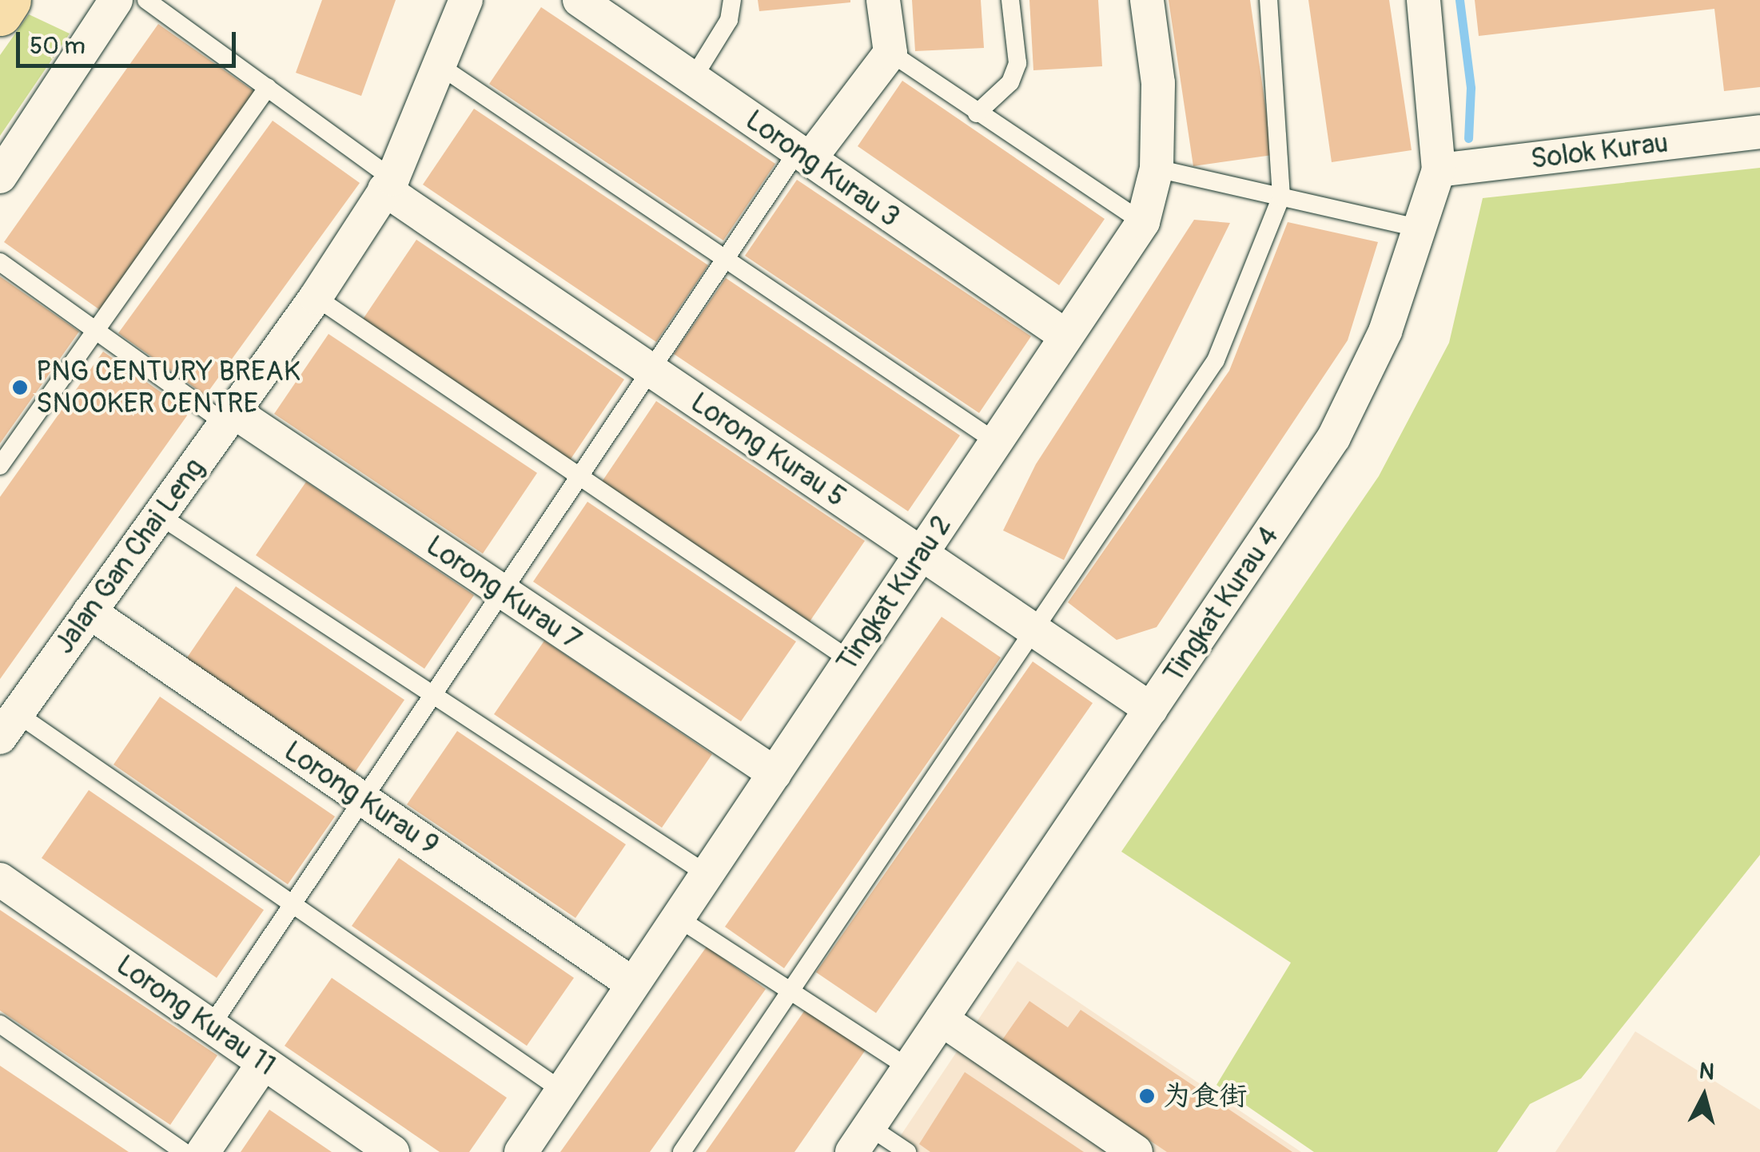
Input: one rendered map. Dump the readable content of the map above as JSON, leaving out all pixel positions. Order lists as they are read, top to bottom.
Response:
{
  "streets": {
    "street": [
      "Solok Kurau",
      "Lorong Kurau 3",
      "Lorong Kurau 5",
      "Jalan Gan Chai Leng",
      "Lorong Kurau 7",
      "Tingkat Kurau 2",
      "Tingkat Kurau 4",
      "Lorong Kurau 9",
      "Lorong Kurau 11"
    ]
  },
  "crossings": [
    ["Solok Kurau", "Tingkat Kurau 4"],
    ["Lorong Kurau 3", "Tingkat Kurau 2"],
    ["Lorong Kurau 5", "Jalan Gan Chai Leng"],
    ["Lorong Kurau 5", "Tingkat Kurau 2"],
    ["Lorong Kurau 5", "Tingkat Kurau 4"],
    ["Jalan Gan Chai Leng", "Lorong Kurau 7"],
    ["Jalan Gan Chai Leng", "Lorong Kurau 9"],
    ["Lorong Kurau 7", "Tingkat Kurau 2"],
    ["Tingkat Kurau 2", "Lorong Kurau 9"]
  ],
  "places": ["PNG CENTURY BREAK SNOOKER CENTRE", "为食街"],
  "scale_bar": "50 m",
  "north": "top"
}
